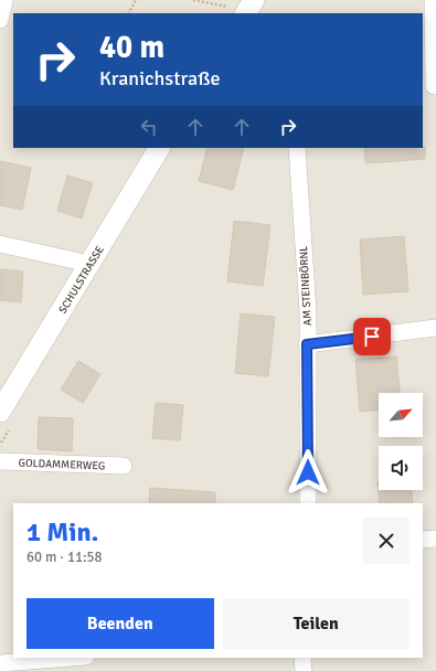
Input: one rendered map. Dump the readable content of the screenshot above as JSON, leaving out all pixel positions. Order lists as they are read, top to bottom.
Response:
{
  "streets": {
    "street": ["SCHULSTRASSE", "AM STEINBÖRNL", "GOLDAMMERWEG"]
  },
  "north": "top right",
  "page": {
    "turn": ["40 m", "Kranichstraße"],
    "heading": ["1 Min.", "60 m · 11:58"],
    "buttons": ["Beenden", "Teilen"]
  }
}
